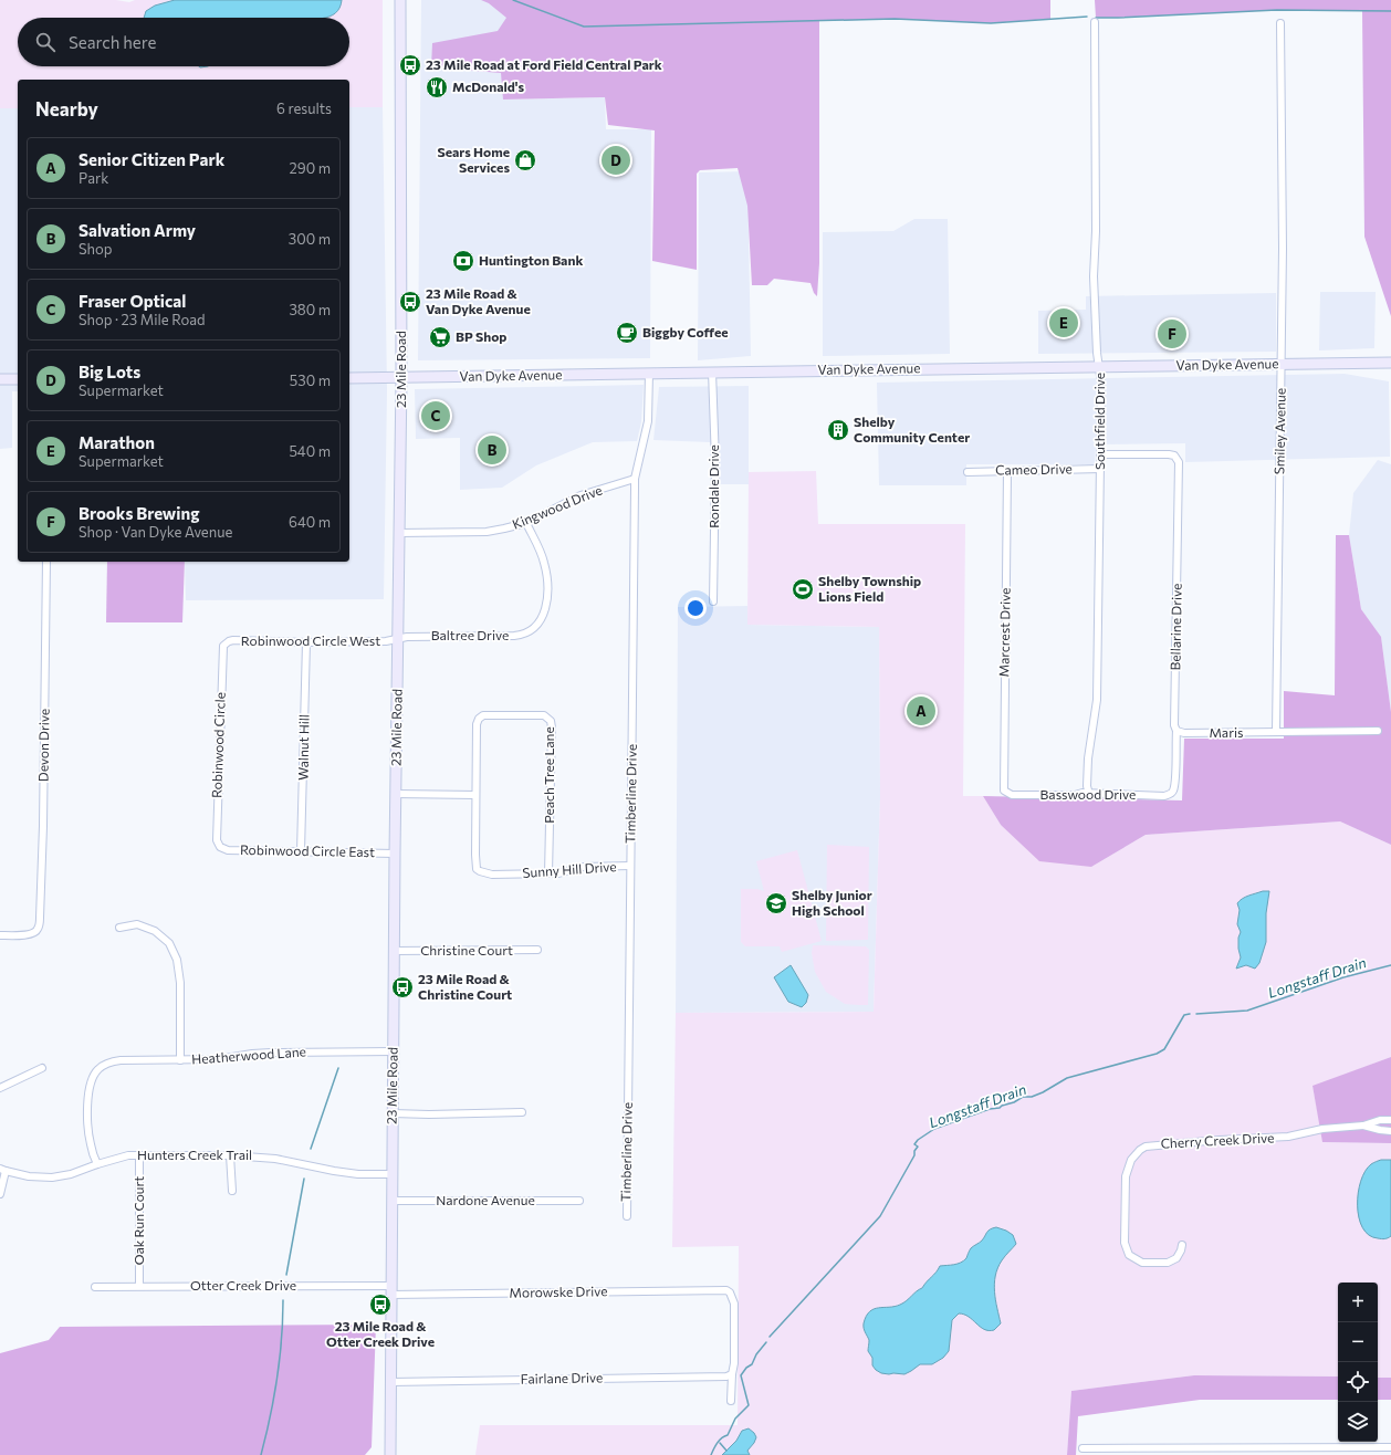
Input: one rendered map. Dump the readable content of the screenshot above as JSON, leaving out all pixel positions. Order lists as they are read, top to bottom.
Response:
{
  "streets": {
    "main road": ["Van Dyke Avenue", "23 Mile Road"],
    "street": [
      "Southfield Drive",
      "Smiley Avenue",
      "Cameo Drive",
      "Rondale Drive",
      "Kingwood Drive",
      "Bellarine Drive",
      "Marcrest Drive",
      "Baltree Drive",
      "Robinwood Circle West",
      "Maris",
      "Devon Drive",
      "Robinwood Circle",
      "Walnut Hill",
      "Peach Tree Lane",
      "Timberline Drive",
      "Basswood Drive",
      "Robinwood Circle East",
      "Sunny Hill Drive",
      "Christine Court",
      "Heatherwood Lane",
      "Cherry Creek Drive",
      "Hunters Creek Trail",
      "Nardone Avenue",
      "Oak Run Court",
      "Otter Creek Drive",
      "Morowske Drive",
      "Fairlane Drive"
    ]
  },
  "crossings": [
    ["Van Dyke Avenue", "23 Mile Road"],
    ["Van Dyke Avenue", "Southfield Drive"],
    ["Van Dyke Avenue", "Smiley Avenue"],
    ["Van Dyke Avenue", "Rondale Drive"],
    ["Van Dyke Avenue", "Timberline Drive"],
    ["23 Mile Road", "Kingwood Drive"],
    ["23 Mile Road", "Baltree Drive"],
    ["23 Mile Road", "Robinwood Circle West"],
    ["23 Mile Road", "Robinwood Circle East"],
    ["23 Mile Road", "Christine Court"],
    ["23 Mile Road", "Heatherwood Lane"],
    ["23 Mile Road", "Hunters Creek Trail"],
    ["23 Mile Road", "Nardone Avenue"],
    ["23 Mile Road", "Otter Creek Drive"],
    ["23 Mile Road", "Morowske Drive"],
    ["23 Mile Road", "Fairlane Drive"],
    ["Southfield Drive", "Cameo Drive"],
    ["Southfield Drive", "Bellarine Drive"],
    ["Southfield Drive", "Basswood Drive"],
    ["Smiley Avenue", "Maris"],
    ["Cameo Drive", "Marcrest Drive"],
    ["Kingwood Drive", "Baltree Drive"],
    ["Kingwood Drive", "Timberline Drive"],
    ["Bellarine Drive", "Maris"],
    ["Bellarine Drive", "Basswood Drive"],
    ["Marcrest Drive", "Basswood Drive"],
    ["Baltree Drive", "Robinwood Circle West"],
    ["Robinwood Circle West", "Robinwood Circle"],
    ["Robinwood Circle West", "Walnut Hill"],
    ["Robinwood Circle", "Robinwood Circle East"],
    ["Walnut Hill", "Robinwood Circle East"],
    ["Peach Tree Lane", "Sunny Hill Drive"],
    ["Timberline Drive", "Sunny Hill Drive"],
    ["Heatherwood Lane", "Hunters Creek Trail"],
    ["Hunters Creek Trail", "Oak Run Court"],
    ["Oak Run Court", "Otter Creek Drive"],
    ["Otter Creek Drive", "Morowske Drive"],
    ["Morowske Drive", "Fairlane Drive"]
  ],
  "water": ["Longstaff Drain"],
  "places": {
    "bus stop": [
      "23 Mile Road at Ford Field Central Park",
      "23 Mile Road & Van Dyke Avenue",
      "23 Mile Road & Christine Court",
      "23 Mile Road & Otter Creek Drive"
    ],
    "restaurant": ["McDonald's"],
    "shop": ["Sears Home Services"],
    "bank": ["Huntington Bank"],
    "cafe": ["Biggby Coffee"],
    "supermarket": ["BP Shop"],
    "building": ["Shelby Community Center"],
    "sports": ["Shelby Township Lions Field"],
    "school or university": ["Shelby Junior High School"]
  },
  "page": {
    "search": "Search here",
    "heading": ["Nearby", "6 results"],
    "list": [
      {
        "mark": "A",
        "name": "Senior Citizen Park",
        "note": "Park",
        "value": "290 m"
      },
      {
        "mark": "B",
        "name": "Salvation Army",
        "note": "Shop",
        "value": "300 m"
      },
      {
        "mark": "C",
        "name": "Fraser Optical",
        "note": "Shop · 23 Mile Road",
        "value": "380 m"
      },
      {
        "mark": "D",
        "name": "Big Lots",
        "note": "Supermarket",
        "value": "530 m"
      },
      {
        "mark": "E",
        "name": "Marathon",
        "note": "Supermarket",
        "value": "540 m"
      },
      {
        "mark": "F",
        "name": "Brooks Brewing",
        "note": "Shop · Van Dyke Avenue",
        "value": "640 m"
      }
    ],
    "pins": [
      "D",
      "E",
      "F",
      "C",
      "B",
      "A"
    ],
    "map_buttons": ["+", "−"]
  }
}
